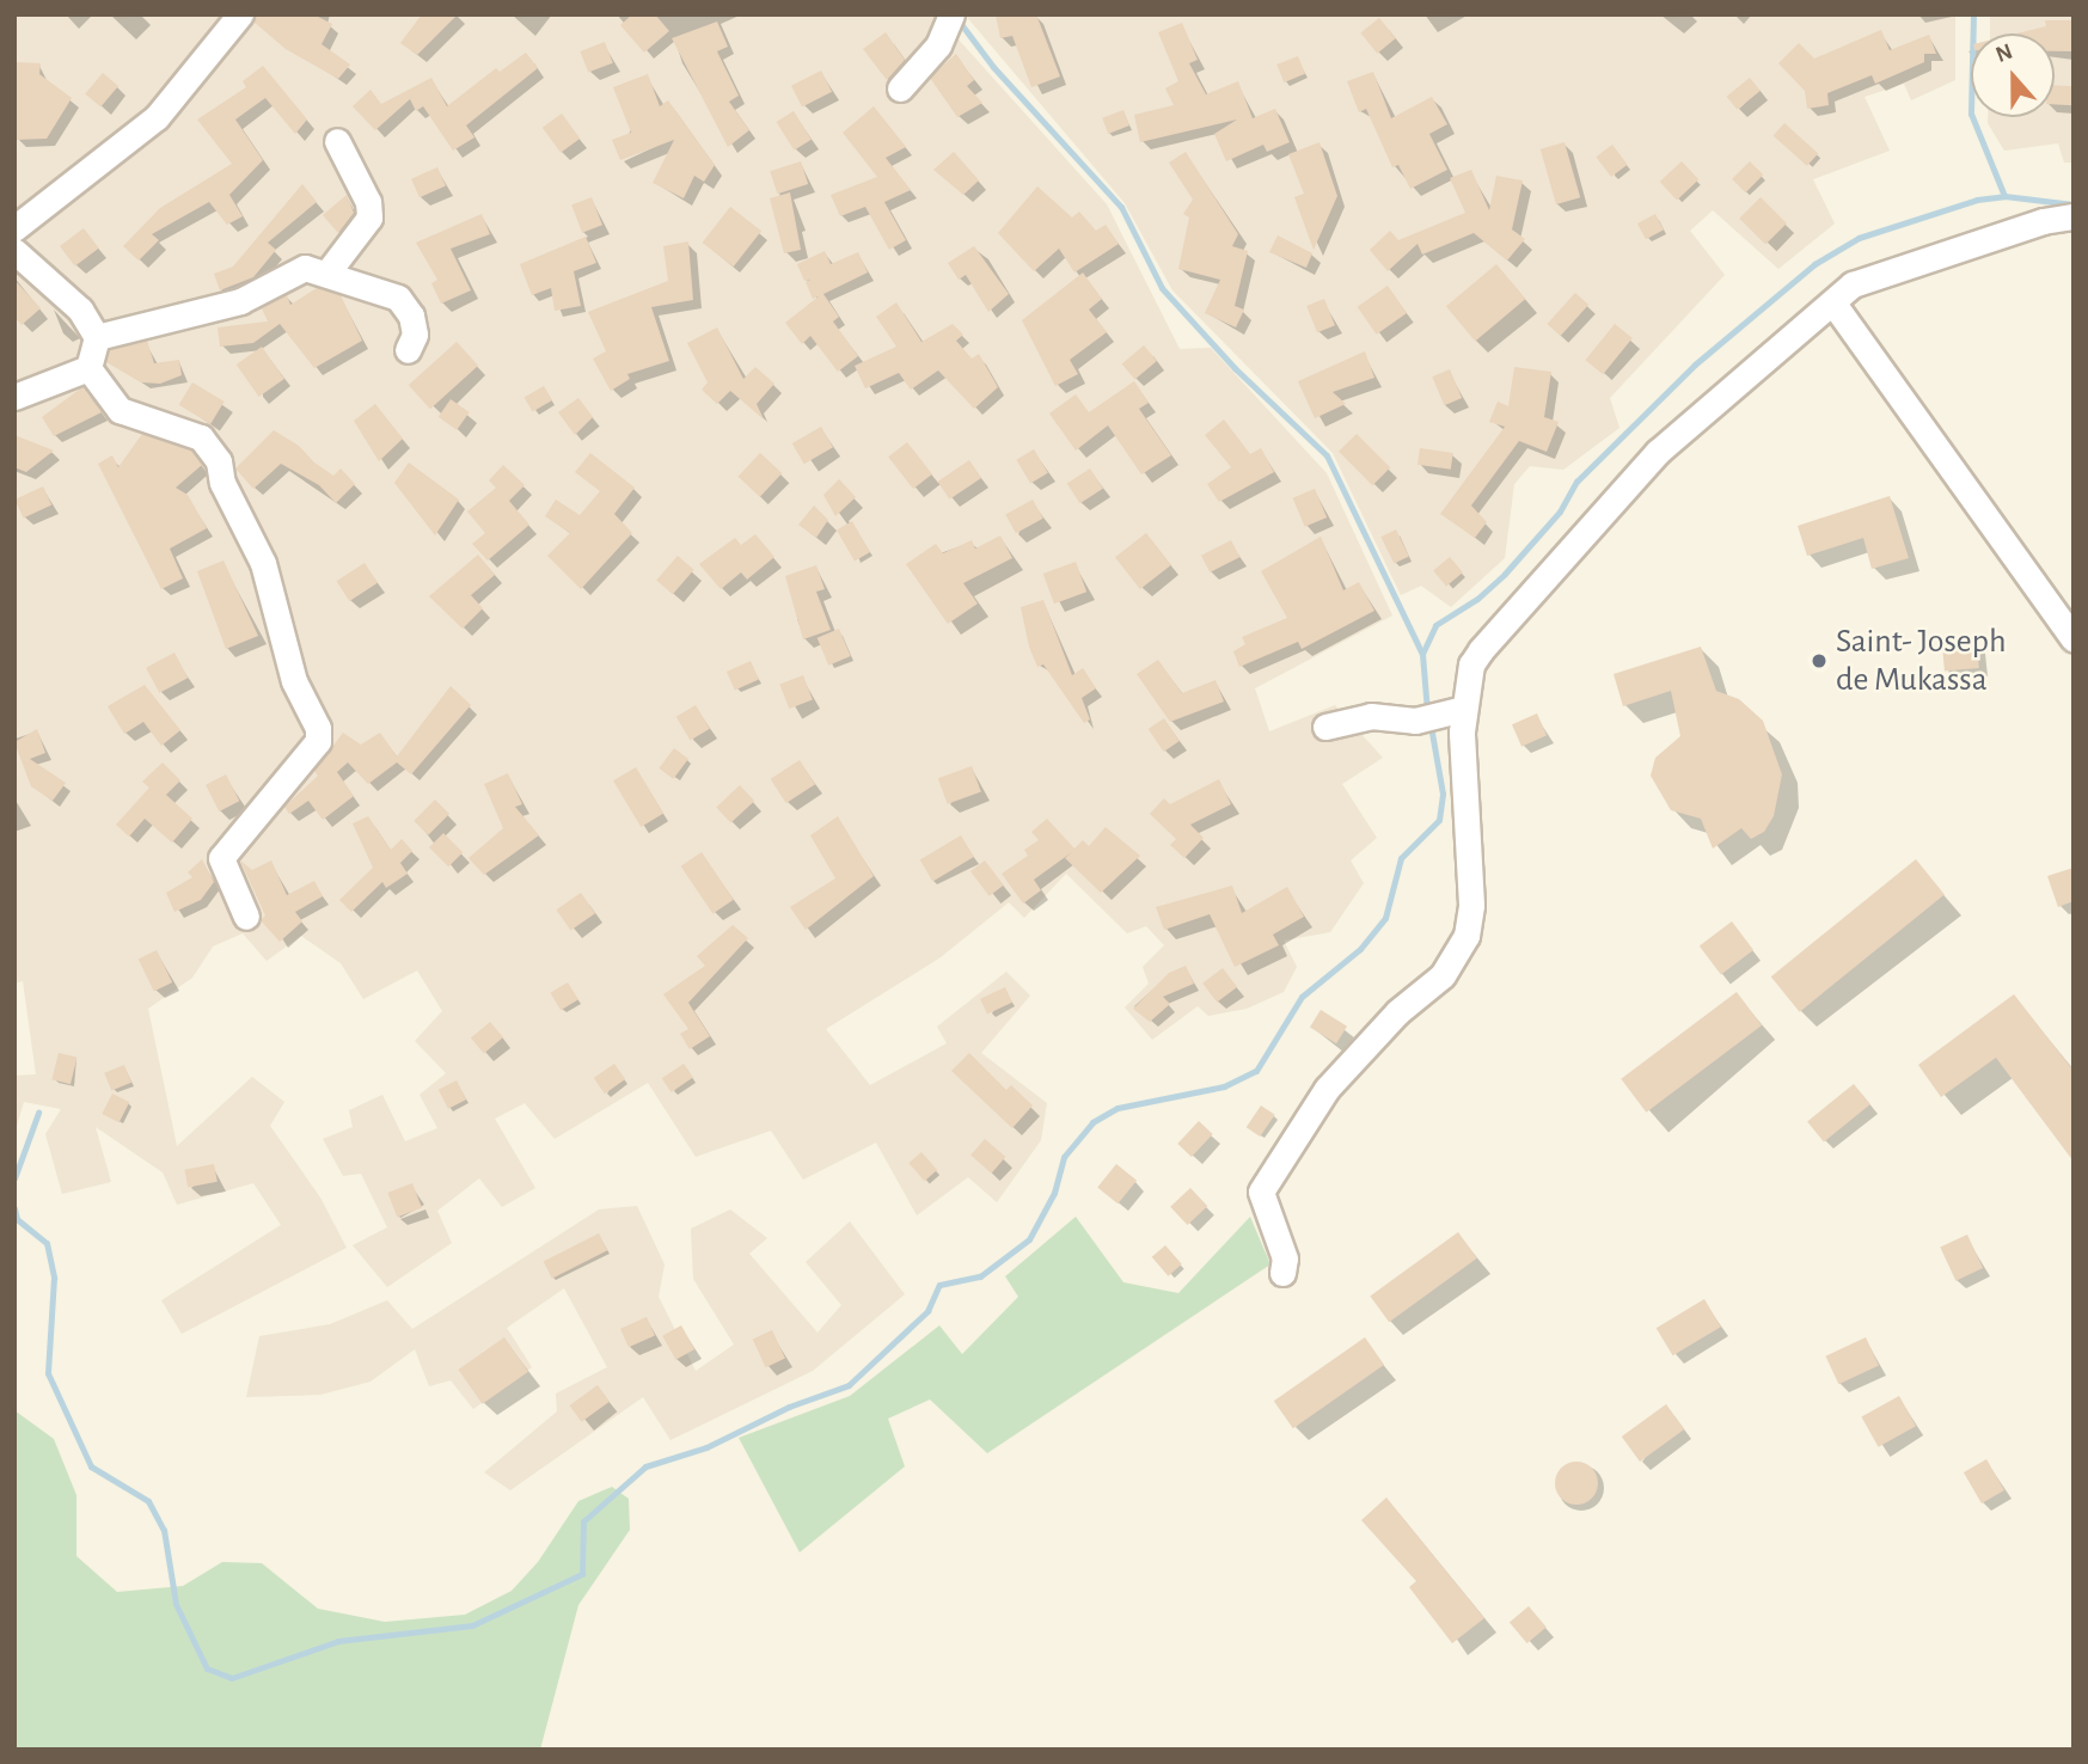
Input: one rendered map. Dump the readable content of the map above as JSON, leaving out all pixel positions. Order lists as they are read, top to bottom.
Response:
{
  "places": ["Saint- Joseph de Mukassa"],
  "north": "top"
}
